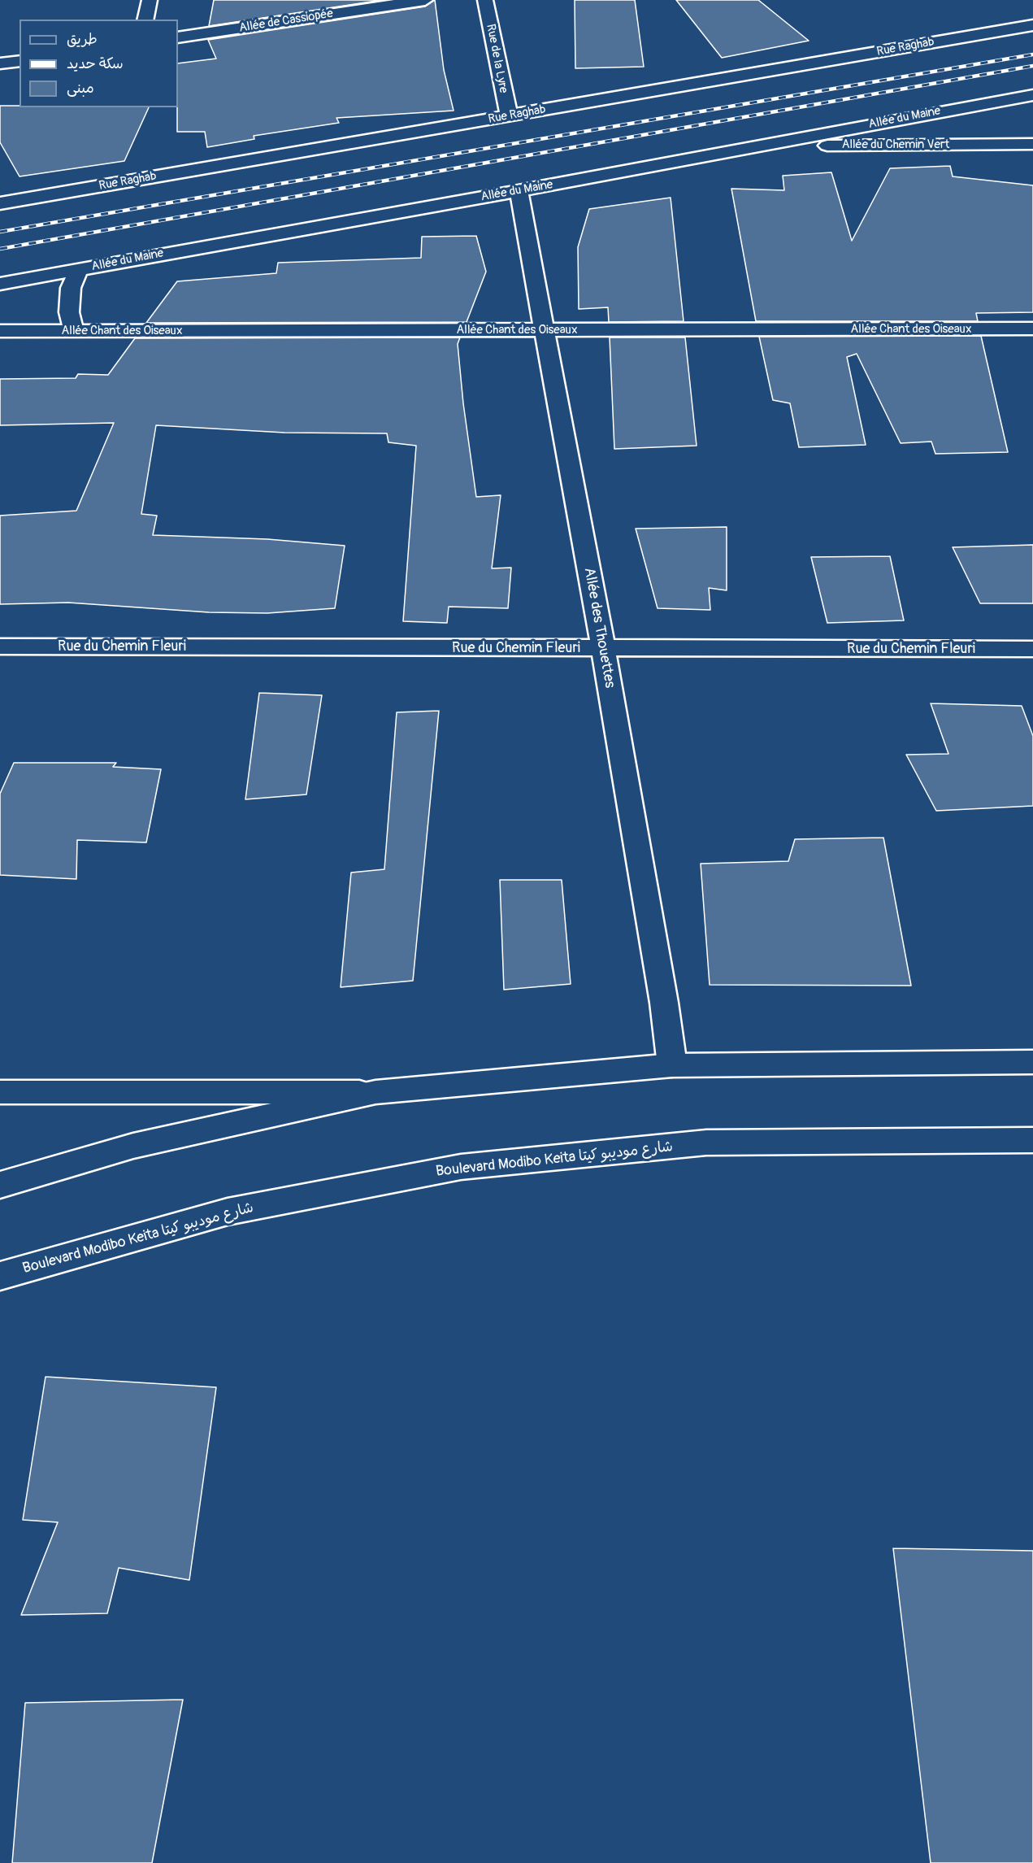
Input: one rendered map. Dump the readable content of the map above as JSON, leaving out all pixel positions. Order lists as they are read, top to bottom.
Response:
{
  "streets": {
    "street": [
      "Allée de Cassiopée",
      "Rue Raghab",
      "Rue de la Lyre",
      "Allée du Maine",
      "Allée du Chemin Vert",
      "Allée Chant des Oiseaux",
      "Allée des Thouettes",
      "Rue du Chemin Fleuri",
      "Boulevard Modibo Keita شارع موديبو كيتا"
    ]
  },
  "crossings": [
    ["Rue Raghab", "Rue de la Lyre"],
    ["Allée du Maine", "Allée du Chemin Vert"],
    ["Allée du Maine", "Allée des Thouettes"],
    ["Allée Chant des Oiseaux", "Allée des Thouettes"],
    ["Allée des Thouettes", "Rue du Chemin Fleuri"]
  ],
  "legend": ["طريق", "سكة حديد", "مبنى"]
}
